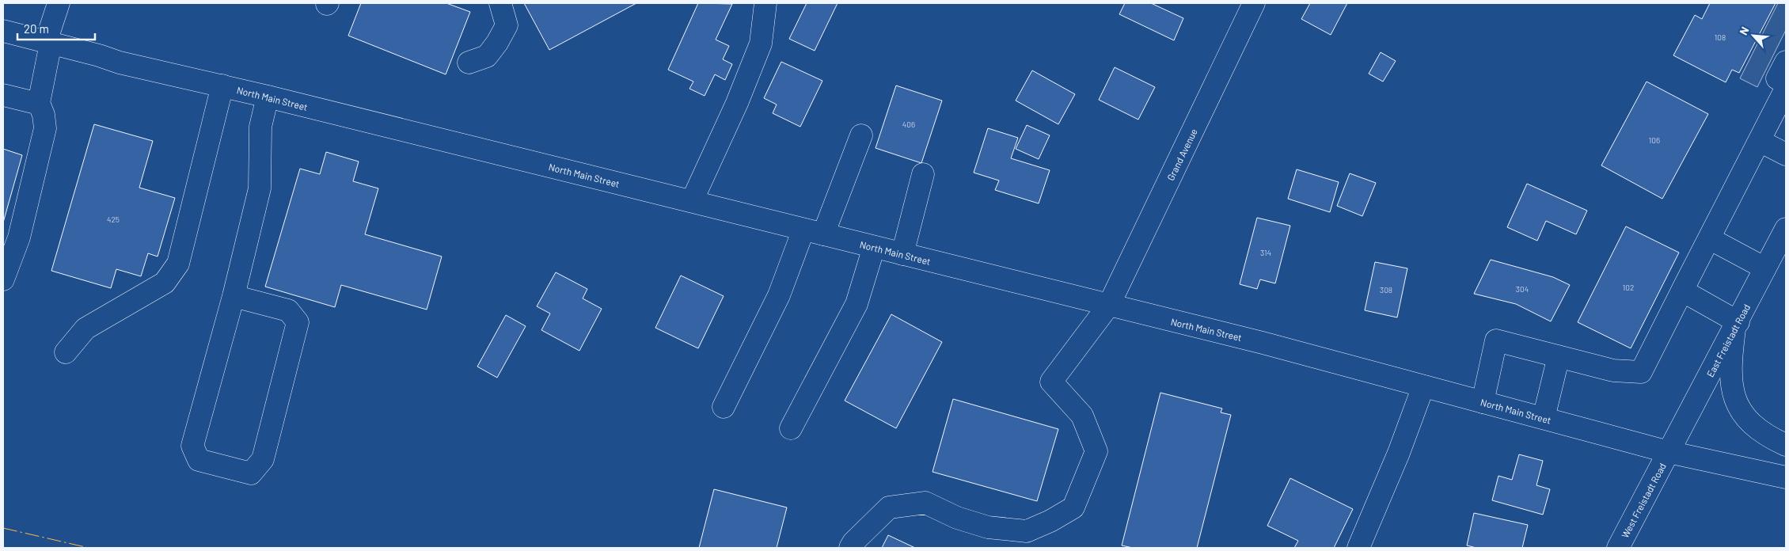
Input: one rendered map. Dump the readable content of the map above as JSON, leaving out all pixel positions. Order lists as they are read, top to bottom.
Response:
{
  "streets": {
    "main road": [
      "North Main Street",
      "Grand Avenue",
      "East Freistadt Road",
      "West Freistadt Road"
    ]
  },
  "crossings": [
    ["North Main Street", "Grand Avenue"],
    ["North Main Street", "East Freistadt Road"],
    ["North Main Street", "West Freistadt Road"],
    ["East Freistadt Road", "West Freistadt Road"]
  ],
  "house_numbers": [
    "108",
    "406",
    "106",
    "425",
    "314",
    "102",
    "304",
    "308"
  ],
  "scale_bar": "20 m",
  "north": "top left"
}
